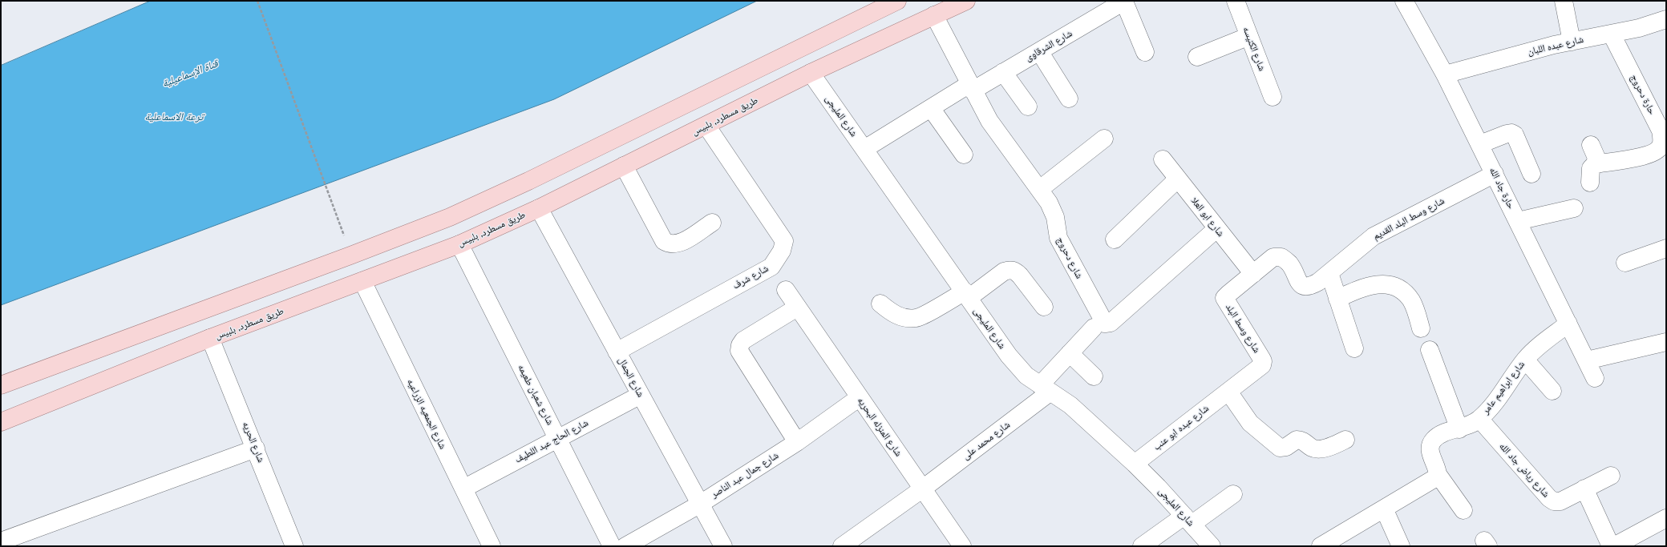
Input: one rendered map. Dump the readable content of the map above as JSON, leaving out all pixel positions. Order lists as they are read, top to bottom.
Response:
{
  "streets": {
    "main road": ["طريق مسطرد, بلبيس"],
    "street": [
      "شارع الشرقاوى",
      "شارع عبده اللبان",
      "شارع الكنيسه",
      "حارة دحروج",
      "شارع المليجى",
      "حارة جاد الله",
      "شارع ابو العلا",
      "شارع وسط البلد القديم",
      "شارع دحروج",
      "شارع شرف",
      "شارع وسط البلد",
      "شارع الجمال",
      "شارع ابراهيم عامر",
      "شارع شعبان طعيمه",
      "شارع الجمعيه الزراعيه",
      "شارع المنزله البحريه",
      "شارع عبده ابو عنب",
      "شارع محمد على",
      "شارع الحاج عبد اللطيف",
      "شارع الحريه",
      "شارع رياض جاد الله",
      "شارع جمال عبد الناصر"
    ]
  },
  "crossings": [
    ["شارع الشرقاوى", "شارع المليجى"],
    ["شارع الشرقاوى", "شارع دحروج"],
    ["شارع عبده اللبان", "حارة دحروج"],
    ["شارع عبده اللبان", "حارة جاد الله"],
    ["طريق مسطرد, بلبيس", "شارع المليجى"],
    ["طريق مسطرد, بلبيس", "شارع دحروج"],
    ["طريق مسطرد, بلبيس", "شارع شرف"],
    ["طريق مسطرد, بلبيس", "شارع الجمال"],
    ["طريق مسطرد, بلبيس", "شارع شعبان طعيمه"],
    ["طريق مسطرد, بلبيس", "شارع الجمعيه الزراعيه"],
    ["طريق مسطرد, بلبيس", "شارع الحريه"],
    ["شارع المليجى", "شارع عبده ابو عنب"],
    ["شارع المليجى", "شارع محمد على"],
    ["حارة جاد الله", "شارع وسط البلد القديم"],
    ["حارة جاد الله", "شارع ابراهيم عامر"],
    ["شارع ابو العلا", "شارع وسط البلد القديم"],
    ["شارع ابو العلا", "شارع دحروج"],
    ["شارع ابو العلا", "شارع وسط البلد"],
    ["شارع وسط البلد القديم", "شارع وسط البلد"],
    ["شارع شرف", "شارع الجمال"],
    ["شارع وسط البلد", "شارع عبده ابو عنب"],
    ["شارع الجمال", "شارع الحاج عبد اللطيف"],
    ["شارع الجمال", "شارع جمال عبد الناصر"],
    ["شارع ابراهيم عامر", "شارع رياض جاد الله"],
    ["شارع شعبان طعيمه", "شارع الحاج عبد اللطيف"],
    ["شارع الجمعيه الزراعيه", "شارع الحاج عبد اللطيف"],
    ["شارع المنزله البحريه", "شارع محمد على"],
    ["شارع المنزله البحريه", "شارع جمال عبد الناصر"]
  ],
  "water": ["قناة الإسماعيلية", "ترعة الاسماعلية"]
}
